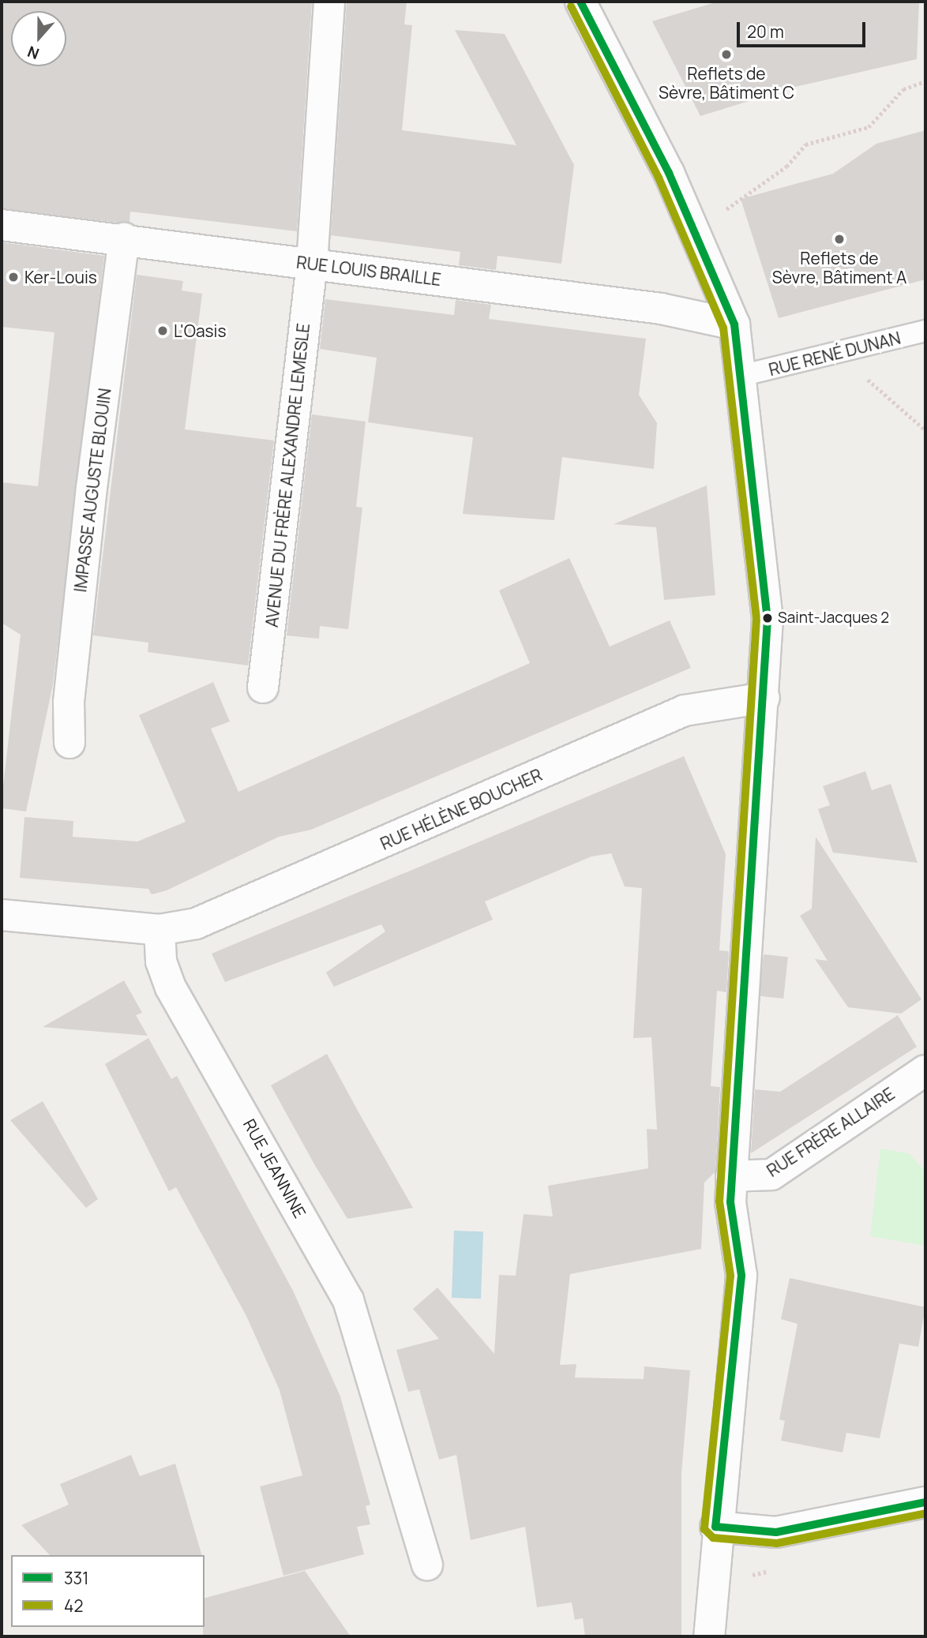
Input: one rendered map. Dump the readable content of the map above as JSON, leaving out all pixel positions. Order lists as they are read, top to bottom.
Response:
{
  "streets": {
    "street": [
      "RUE LOUIS BRAILLE",
      "AVENUE DU FRÈRE ALEXANDRE LEMESLE",
      "IMPASSE AUGUSTE BLOUIN",
      "RUE HÉLÈNE BOUCHER",
      "RUE FRÈRE ALLAIRE",
      "RUE JEANNINE"
    ],
    "lane": ["RUE RENÉ DUNAN"]
  },
  "crossings": [
    ["RUE LOUIS BRAILLE", "AVENUE DU FRÈRE ALEXANDRE LEMESLE"],
    ["RUE LOUIS BRAILLE", "IMPASSE AUGUSTE BLOUIN"],
    ["RUE HÉLÈNE BOUCHER", "RUE JEANNINE"]
  ],
  "places": [
    "Reflets de Sèvre, Bâtiment C",
    "Reflets de Sèvre, Bâtiment A",
    "Ker-Louis",
    "L'Oasis",
    "Saint-Jacques 2"
  ],
  "lines": ["transit line 331", "transit line 42"],
  "legend": ["331", "42"],
  "scale_bar": "20 m",
  "north": "bottom"
}
